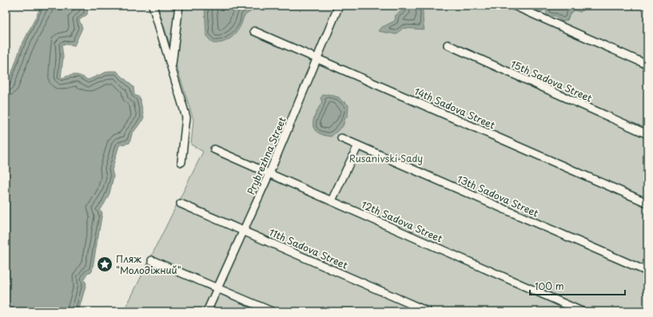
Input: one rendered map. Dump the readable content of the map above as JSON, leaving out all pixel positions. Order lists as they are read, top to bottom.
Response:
{
  "streets": {
    "street": [
      "15th Sadova Street",
      "14th Sadova Street",
      "Prybrezhna Street",
      "13th Sadova Street",
      "12th Sadova Street",
      "11th Sadova Street"
    ]
  },
  "crossings": [
    ["14th Sadova Street", "Prybrezhna Street"],
    ["Prybrezhna Street", "12th Sadova Street"],
    ["Prybrezhna Street", "11th Sadova Street"]
  ],
  "parks": ["Rusanivski Sady"],
  "places": {
    "place": ["Пляж \"Молодіжний\""]
  },
  "scale_bar": "100 m"
}
